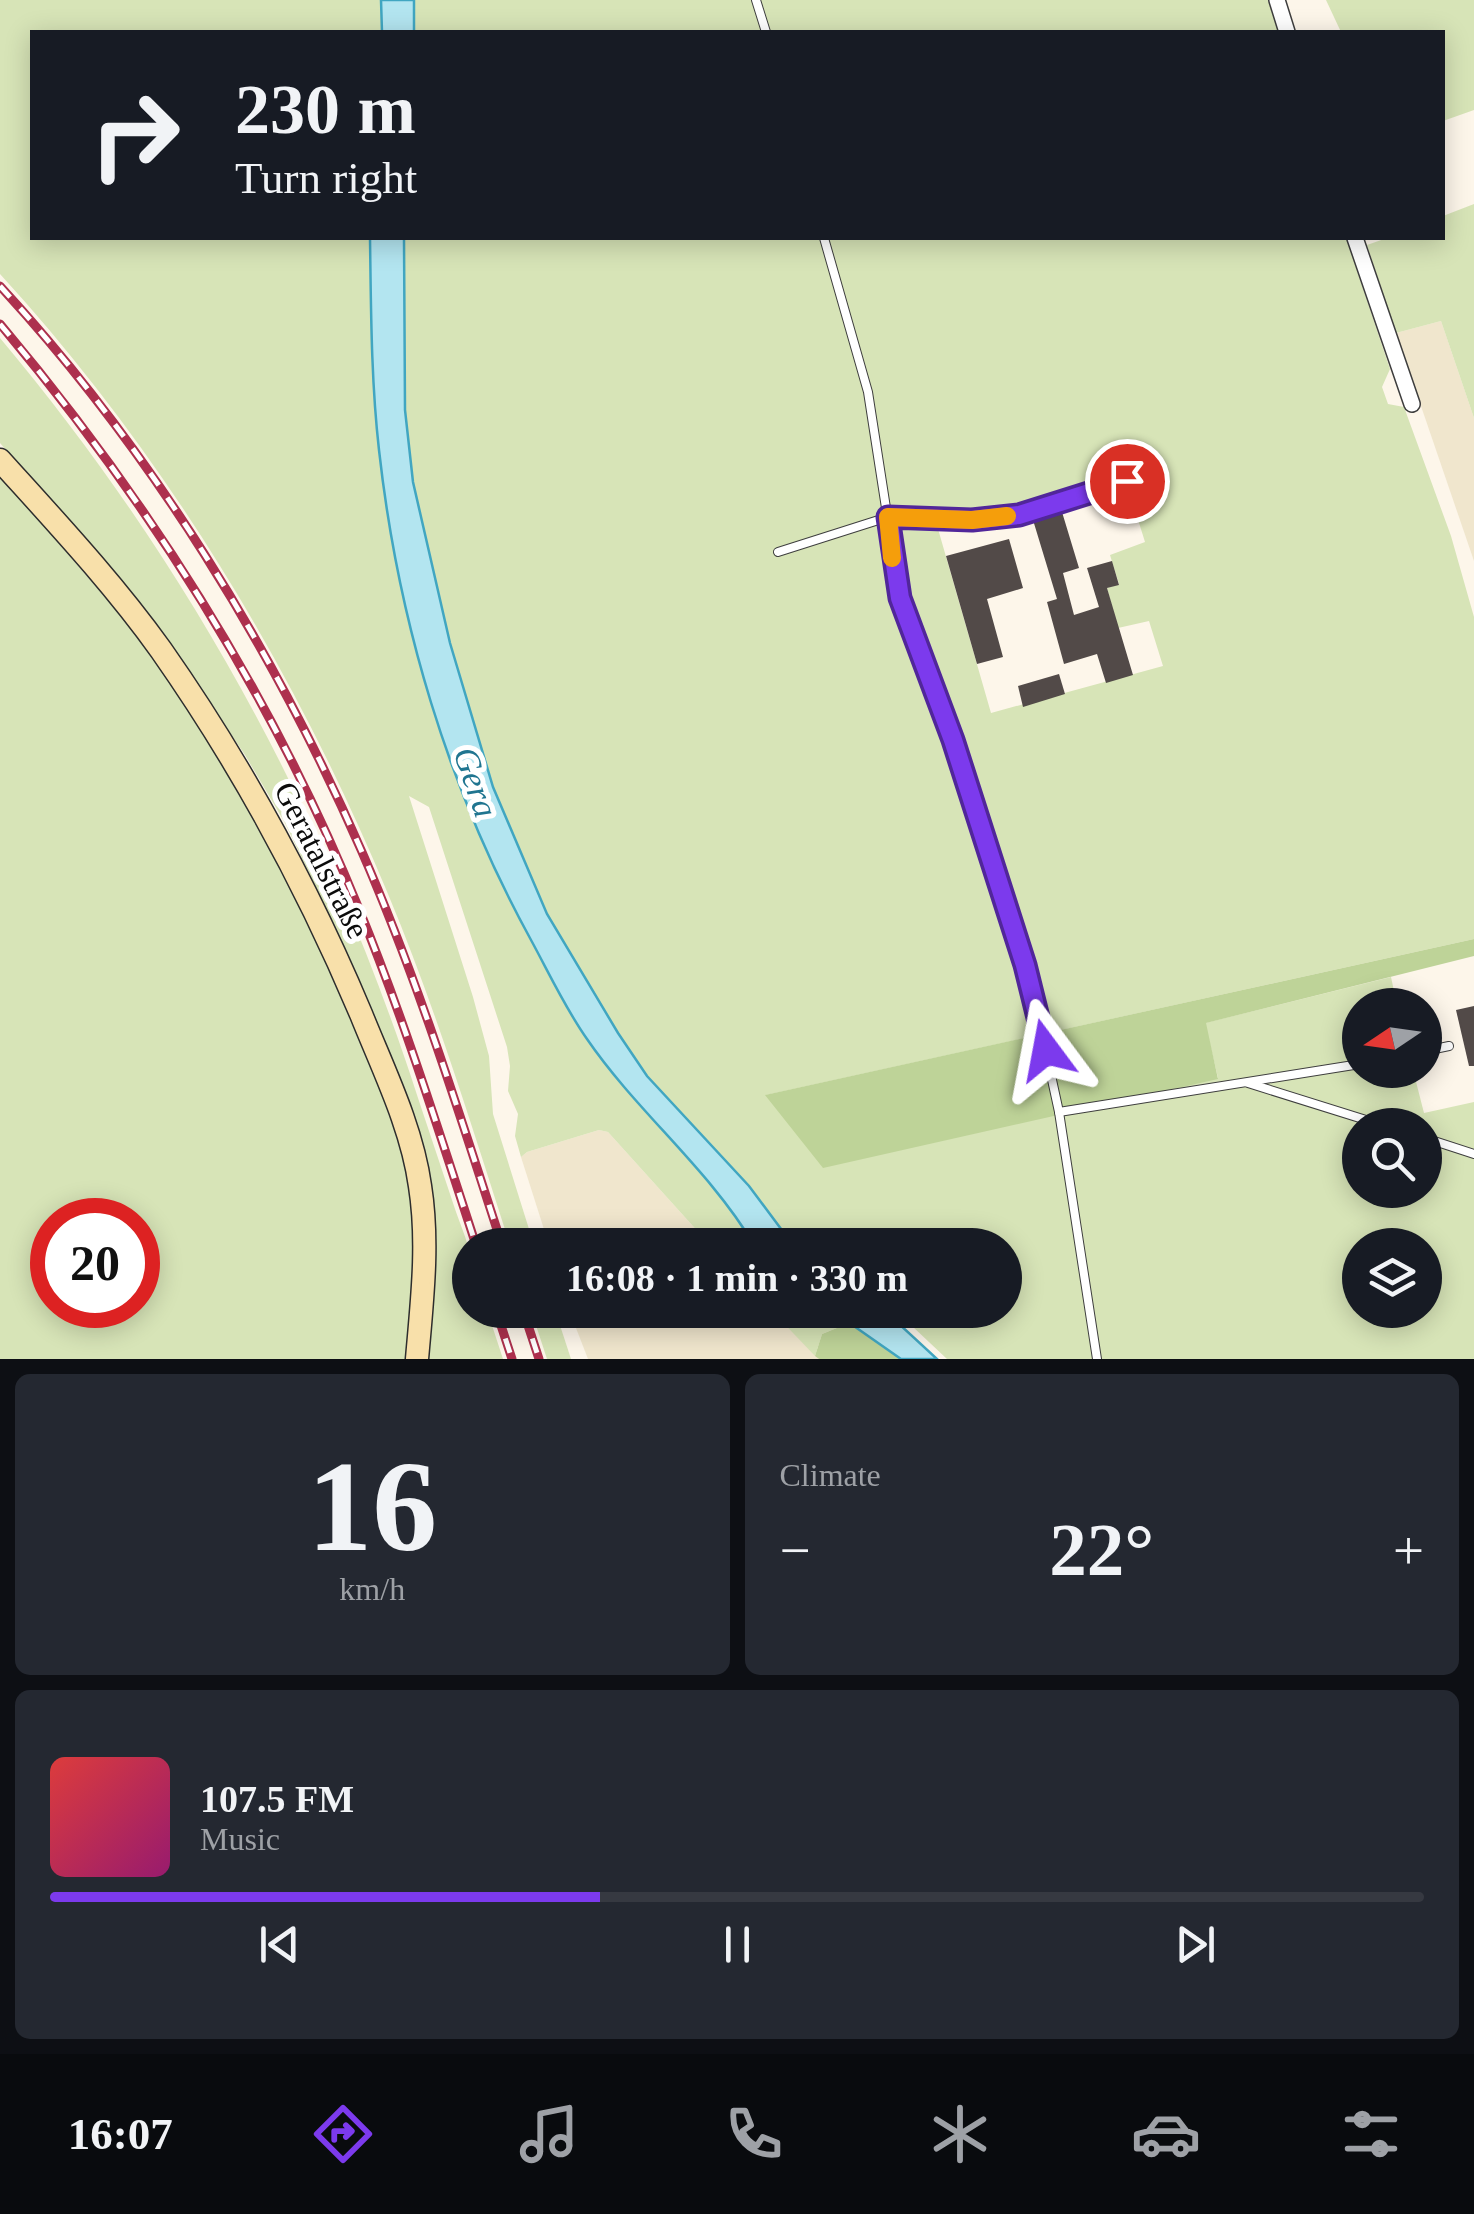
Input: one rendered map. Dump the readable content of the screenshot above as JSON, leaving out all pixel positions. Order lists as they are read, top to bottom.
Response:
{
  "streets": {
    "street": ["Geratalstraße"]
  },
  "water": ["Gera"],
  "north": "left",
  "page": {
    "turn": ["230 m", "Turn right"],
    "limit": "20",
    "trip": "16:08 · 1 min · 330 m",
    "tile": [
      ["16", "km/h"],
      "Climate"
    ],
    "heat": ["−", "22°", "+"],
    "song": ["107.5 FM", "Music"],
    "tabs": "16:07"
  }
}
